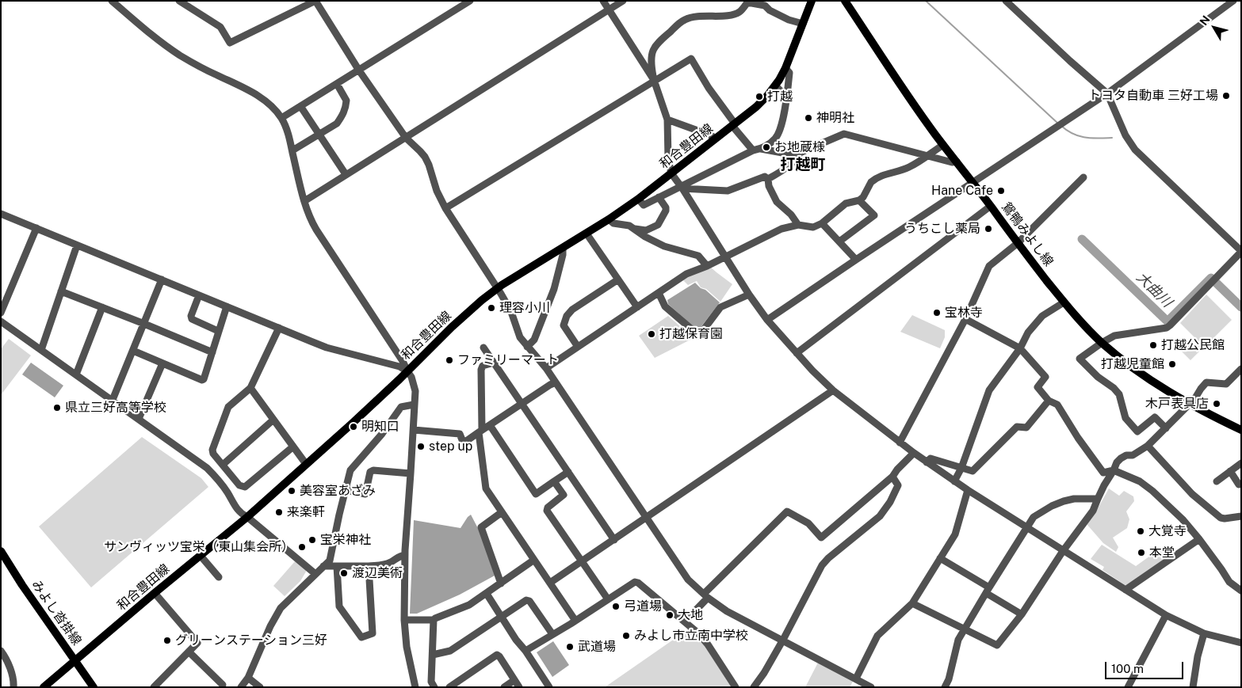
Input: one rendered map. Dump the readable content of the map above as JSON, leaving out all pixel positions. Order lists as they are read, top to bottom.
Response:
{
  "streets": {
    "main road": ["和合豊田線", "鴛鴨みよし線", "みよし沓掛線"]
  },
  "crossings": [
    ["和合豊田線", "みよし沓掛線"]
  ],
  "districts": ["打越町"],
  "water": ["大曲川"],
  "places": [
    "トヨタ自動車 三好工場",
    "打越",
    "神明社",
    "お地蔵様",
    "Hane Cafe",
    "うちこし薬局",
    "理容小川",
    "宝林寺",
    "打越保育園",
    "打越公民館",
    "ファミリーマート",
    "打越児童館",
    "木戸表具店",
    "県立三好高等学校",
    "明知口",
    "step up",
    "美容室あざみ",
    "来楽軒",
    "大覚寺",
    "宝栄神社",
    "サンヴィッツ宝栄（東山集会所）",
    "本堂",
    "渡辺美術",
    "弓道場",
    "大地",
    "みよし市立南中学校",
    "グリーンステーション三好",
    "武道場"
  ],
  "scale_bar": "100 m",
  "north": "top left"
}
